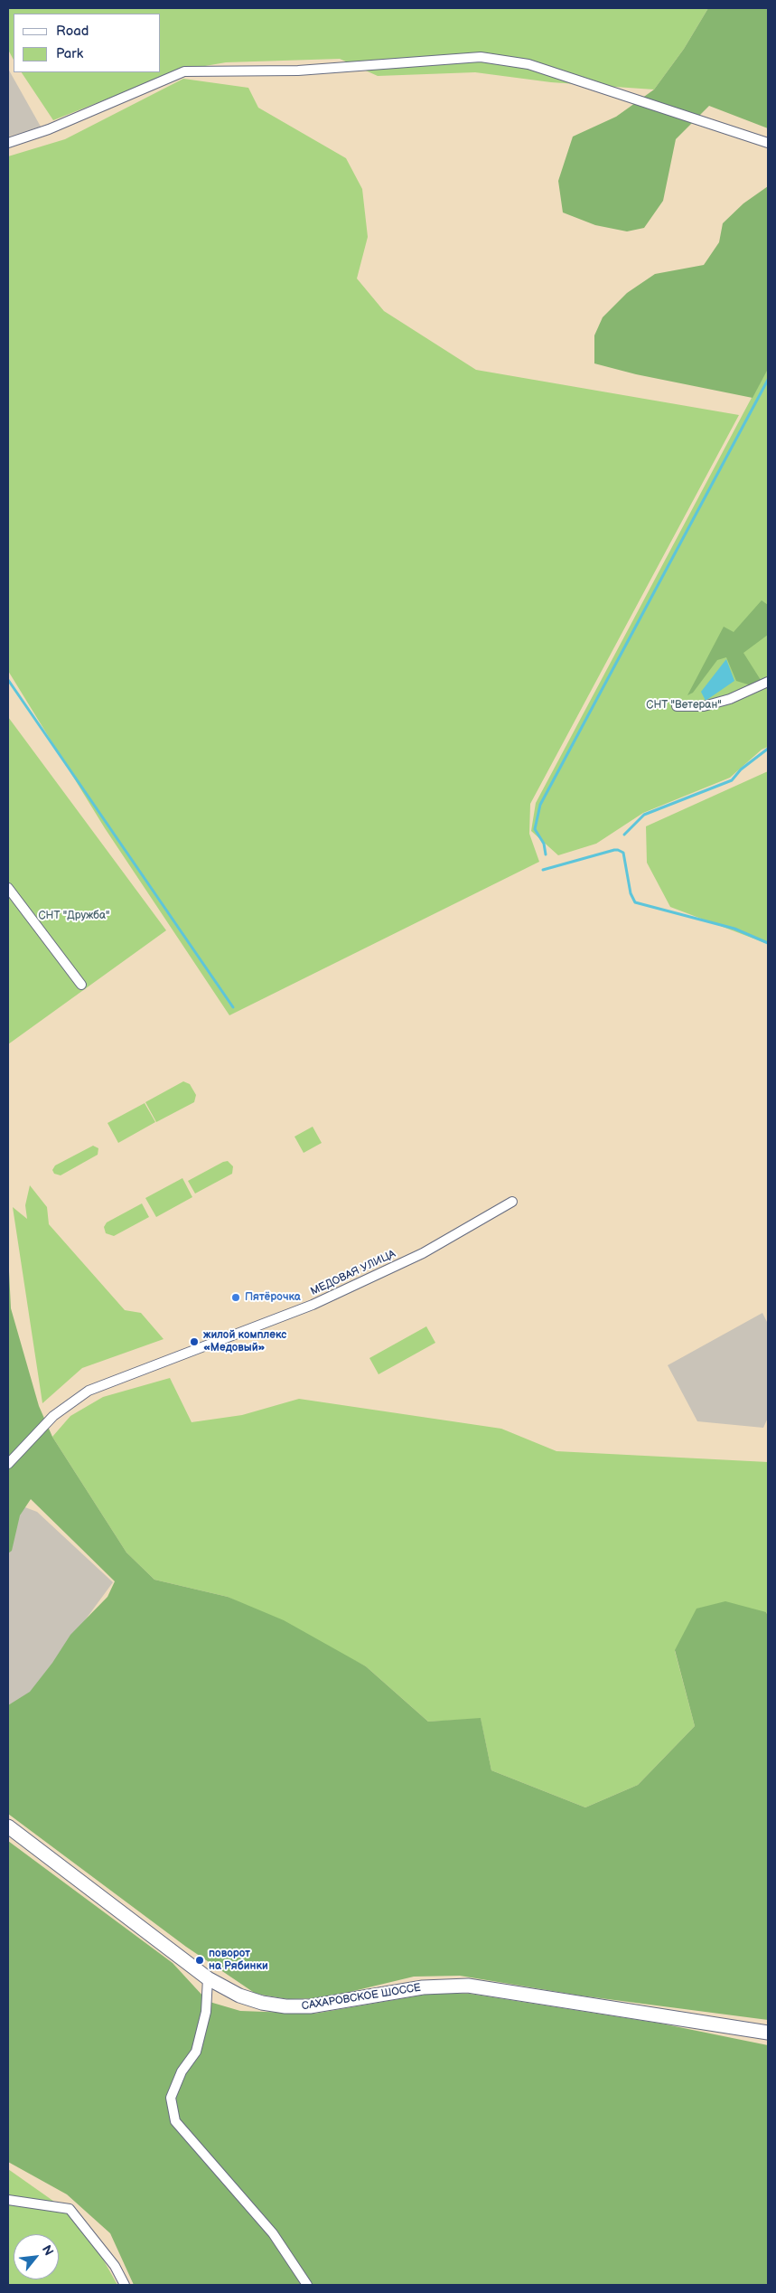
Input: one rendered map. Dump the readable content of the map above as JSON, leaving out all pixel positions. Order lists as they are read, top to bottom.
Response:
{
  "streets": {
    "main road": ["САХАРОВСКОЕ ШОССЕ"],
    "street": ["МЕДОВАЯ УЛИЦА"]
  },
  "parks": ["СНТ \"Ветеран\"", "СНТ \"Дружба\""],
  "places": ["Пятёрочка", "жилой комплекс «Медовый»", "поворот на Рябинки"],
  "legend": ["Road", "Park"],
  "north": "top right"
}
